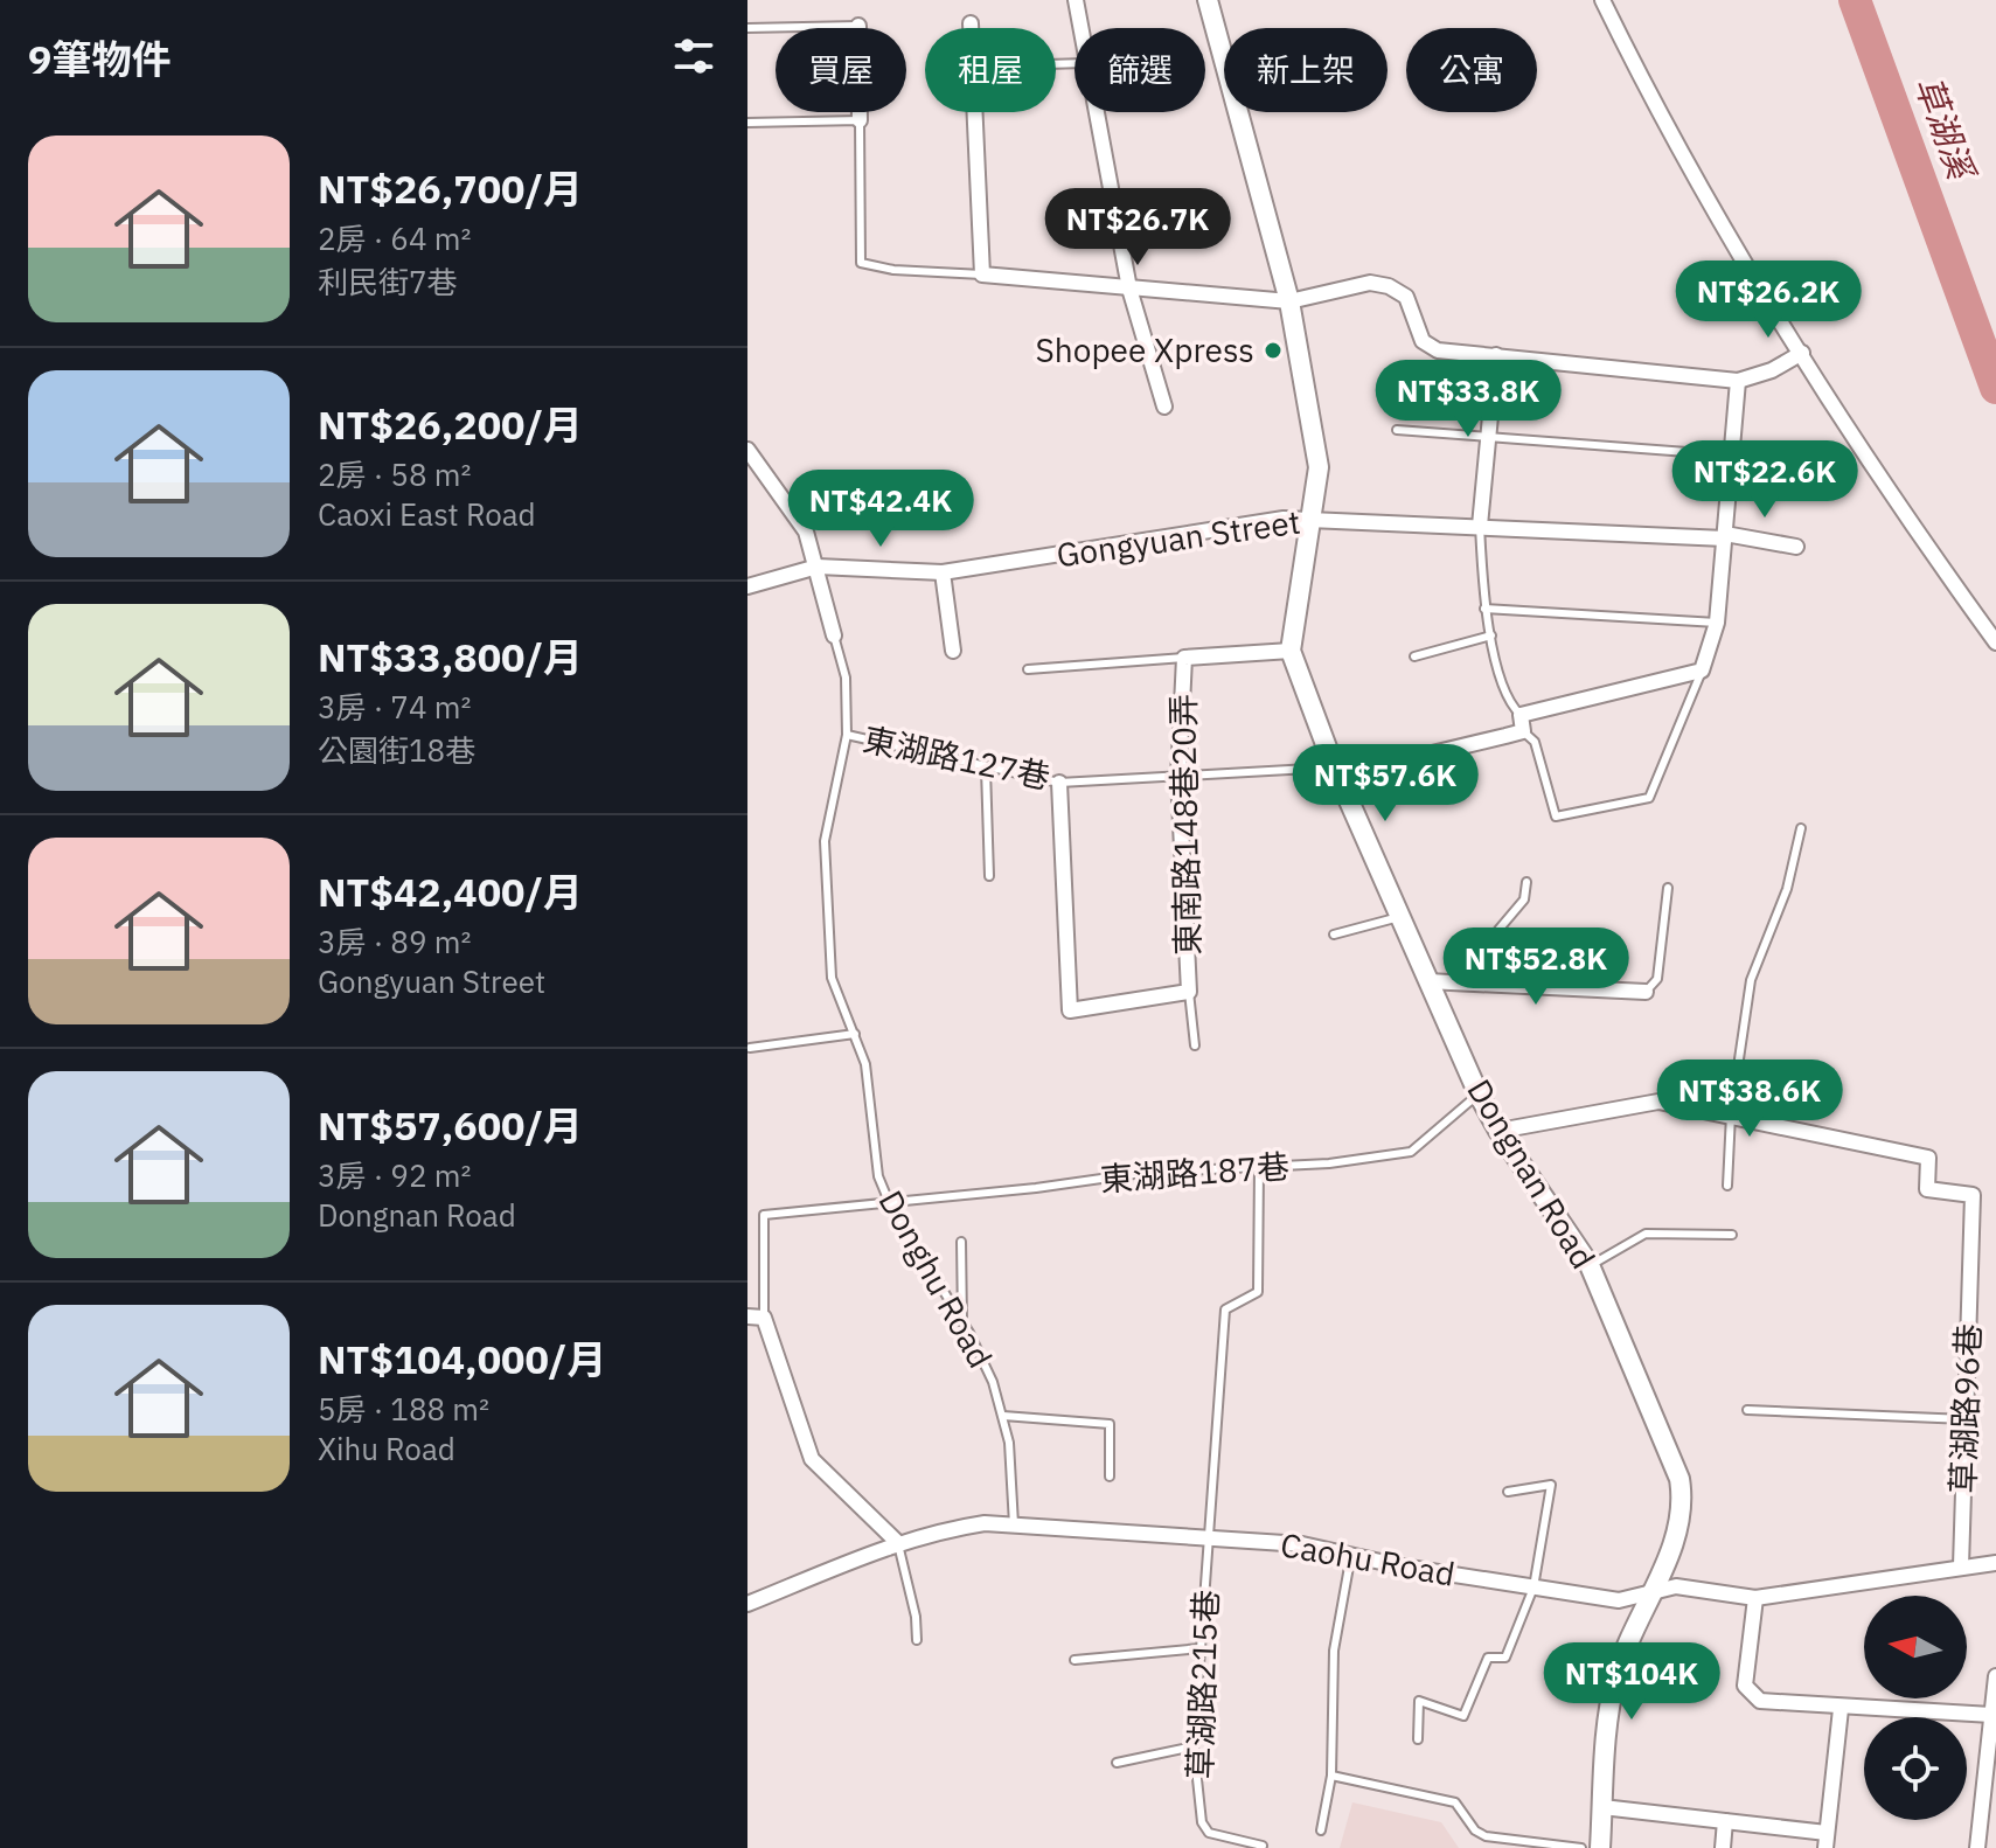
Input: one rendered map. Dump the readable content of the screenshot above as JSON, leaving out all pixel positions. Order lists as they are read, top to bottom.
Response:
{
  "streets": {
    "street": [
      "Gongyuan Street",
      "東南路148巷20弄",
      "Dongnan Road",
      "Donghu Road",
      "草湖路96巷",
      "Caohu Road"
    ],
    "lane": ["東湖路127巷", "東湖路187巷", "草湖路215巷"]
  },
  "crossings": [
    ["Gongyuan Street", "Donghu Road"],
    ["東湖路127巷", "東南路148巷20弄"],
    ["東湖路127巷", "Dongnan Road"],
    ["東湖路127巷", "Donghu Road"],
    ["東湖路187巷", "Dongnan Road"],
    ["東湖路187巷", "Donghu Road"],
    ["東湖路187巷", "草湖路215巷"],
    ["Dongnan Road", "Caohu Road"],
    ["Donghu Road", "Caohu Road"],
    ["草湖路96巷", "Caohu Road"],
    ["Caohu Road", "草湖路215巷"]
  ],
  "water": ["草湖溪"],
  "places": ["Shopee Xpress"],
  "north": "left",
  "page": {
    "heading": "9筆物件",
    "chip": [
      "買屋",
      "租屋",
      "篩選",
      "新上架",
      "公寓"
    ],
    "list": [
      {
        "name": "NT$26,700/月",
        "note": "2房 · 64 m² · 利民街7巷"
      },
      {
        "name": "NT$26,200/月",
        "note": "2房 · 58 m² · Caoxi East Road"
      },
      {
        "name": "NT$33,800/月",
        "note": "3房 · 74 m² · 公園街18巷"
      },
      {
        "name": "NT$42,400/月",
        "note": "3房 · 89 m² · Gongyuan Street"
      },
      {
        "name": "NT$57,600/月",
        "note": "3房 · 92 m² · Dongnan Road"
      },
      {
        "name": "NT$104,000/月",
        "note": "5房 · 188 m² · Xihu Road"
      }
    ],
    "price": [
      "NT$26.7K",
      "NT$26.2K",
      "NT$33.8K",
      "NT$22.6K",
      "NT$42.4K",
      "NT$57.6K",
      "NT$52.8K",
      "NT$38.6K",
      "NT$104K"
    ]
  }
}
